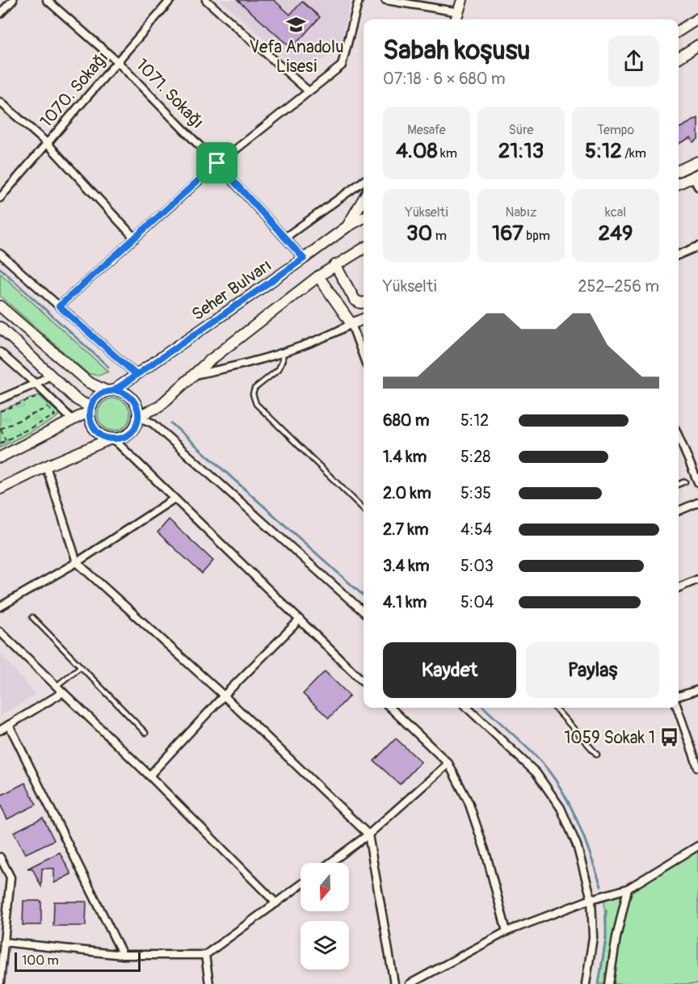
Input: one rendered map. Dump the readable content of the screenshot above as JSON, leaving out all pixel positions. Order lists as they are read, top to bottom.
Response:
{
  "streets": {
    "main road": ["Seher Bulvarı"],
    "street": ["1070. Sokağı", "1071. Sokağı"]
  },
  "crossings": [
    ["1070. Sokağı", "1071. Sokağı"],
    ["1071. Sokağı", "Seher Bulvarı"]
  ],
  "places": {
    "school or university": ["Vefa Anadolu Lisesi"],
    "bus stop": ["1059 Sokak 1"]
  },
  "scale_bar": "100 m",
  "north": "bottom",
  "page": {
    "heading": ["Sabah koşusu", "07:18 · 6 × 680 m"],
    "stats": [
      ["Mesafe", "4.08 km"],
      ["Süre", "21:13"],
      ["Tempo", "5:12 /km"],
      ["Yükselti", "30 m"],
      ["Nabız", "167 bpm"],
      ["kcal", "249"]
    ],
    "chart": ["Yükselti", "252–256 m"],
    "list": [
      {
        "name": "680 m",
        "note": "5:12"
      },
      {
        "name": "1.4 km",
        "note": "5:28"
      },
      {
        "name": "2.0 km",
        "note": "5:35"
      },
      {
        "name": "2.7 km",
        "note": "4:54"
      },
      {
        "name": "3.4 km",
        "note": "5:03"
      },
      {
        "name": "4.1 km",
        "note": "5:04"
      }
    ],
    "buttons": ["Kaydet", "Paylaş"],
    "scale": "100 m"
  }
}
